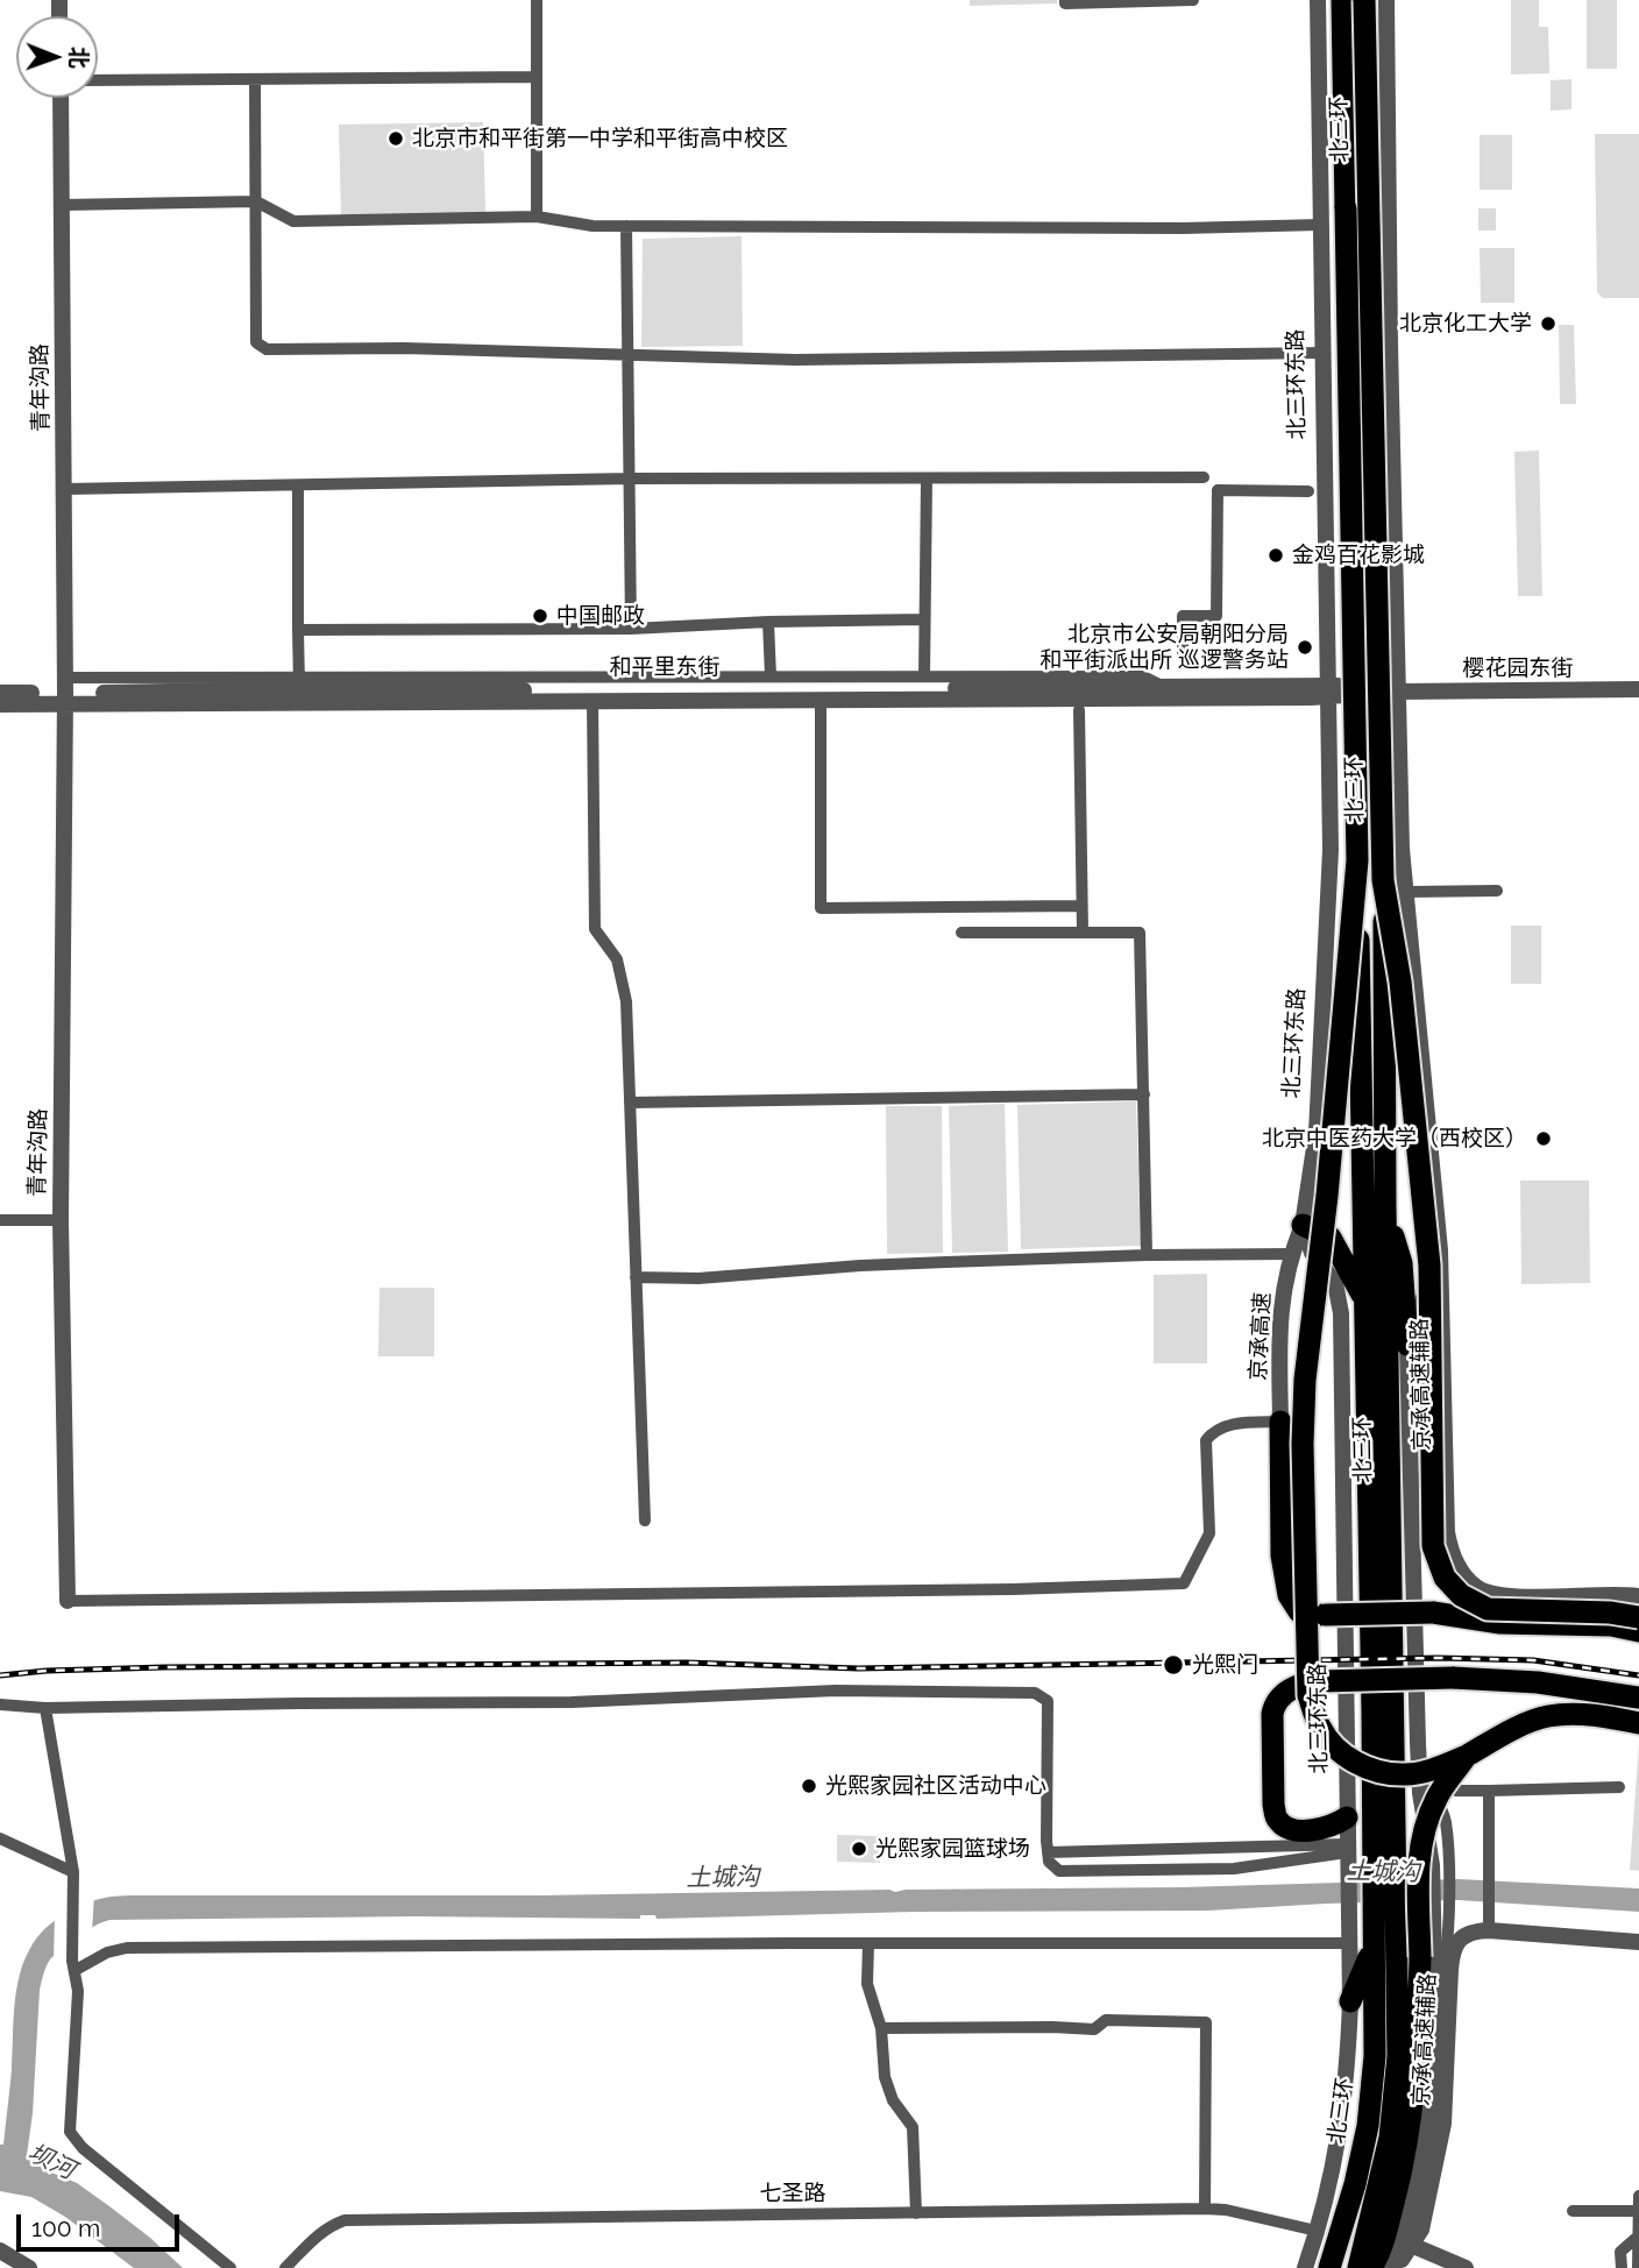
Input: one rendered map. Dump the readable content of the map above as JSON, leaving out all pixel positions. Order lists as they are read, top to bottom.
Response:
{
  "streets": {
    "highway": ["北三环"],
    "street": [
      "北三环东路",
      "青年沟路",
      "和平里东街",
      "樱花园东街",
      "京承高速",
      "京承高速辅路",
      "七圣路"
    ]
  },
  "crossings": [
    ["北三环东路", "和平里东街"],
    ["北三环东路", "樱花园东街"],
    ["北三环东路", "京承高速"],
    ["北三环东路", "七圣路"],
    ["青年沟路", "和平里东街"],
    ["和平里东街", "樱花园东街"]
  ],
  "water": ["土城沟", "坝河"],
  "places": [
    "北京市和平街第一中学和平街高中校区",
    "北京化工大学",
    "金鸡百花影城",
    "中国邮政",
    "北京市公安局朝阳分局 和平街派出所 巡逻警务站",
    "北京中医药大学（西校区）",
    "光熙门",
    "光熙家园社区活动中心",
    "光熙家园篮球场"
  ],
  "scale_bar": "100 m",
  "north": "right"
}
